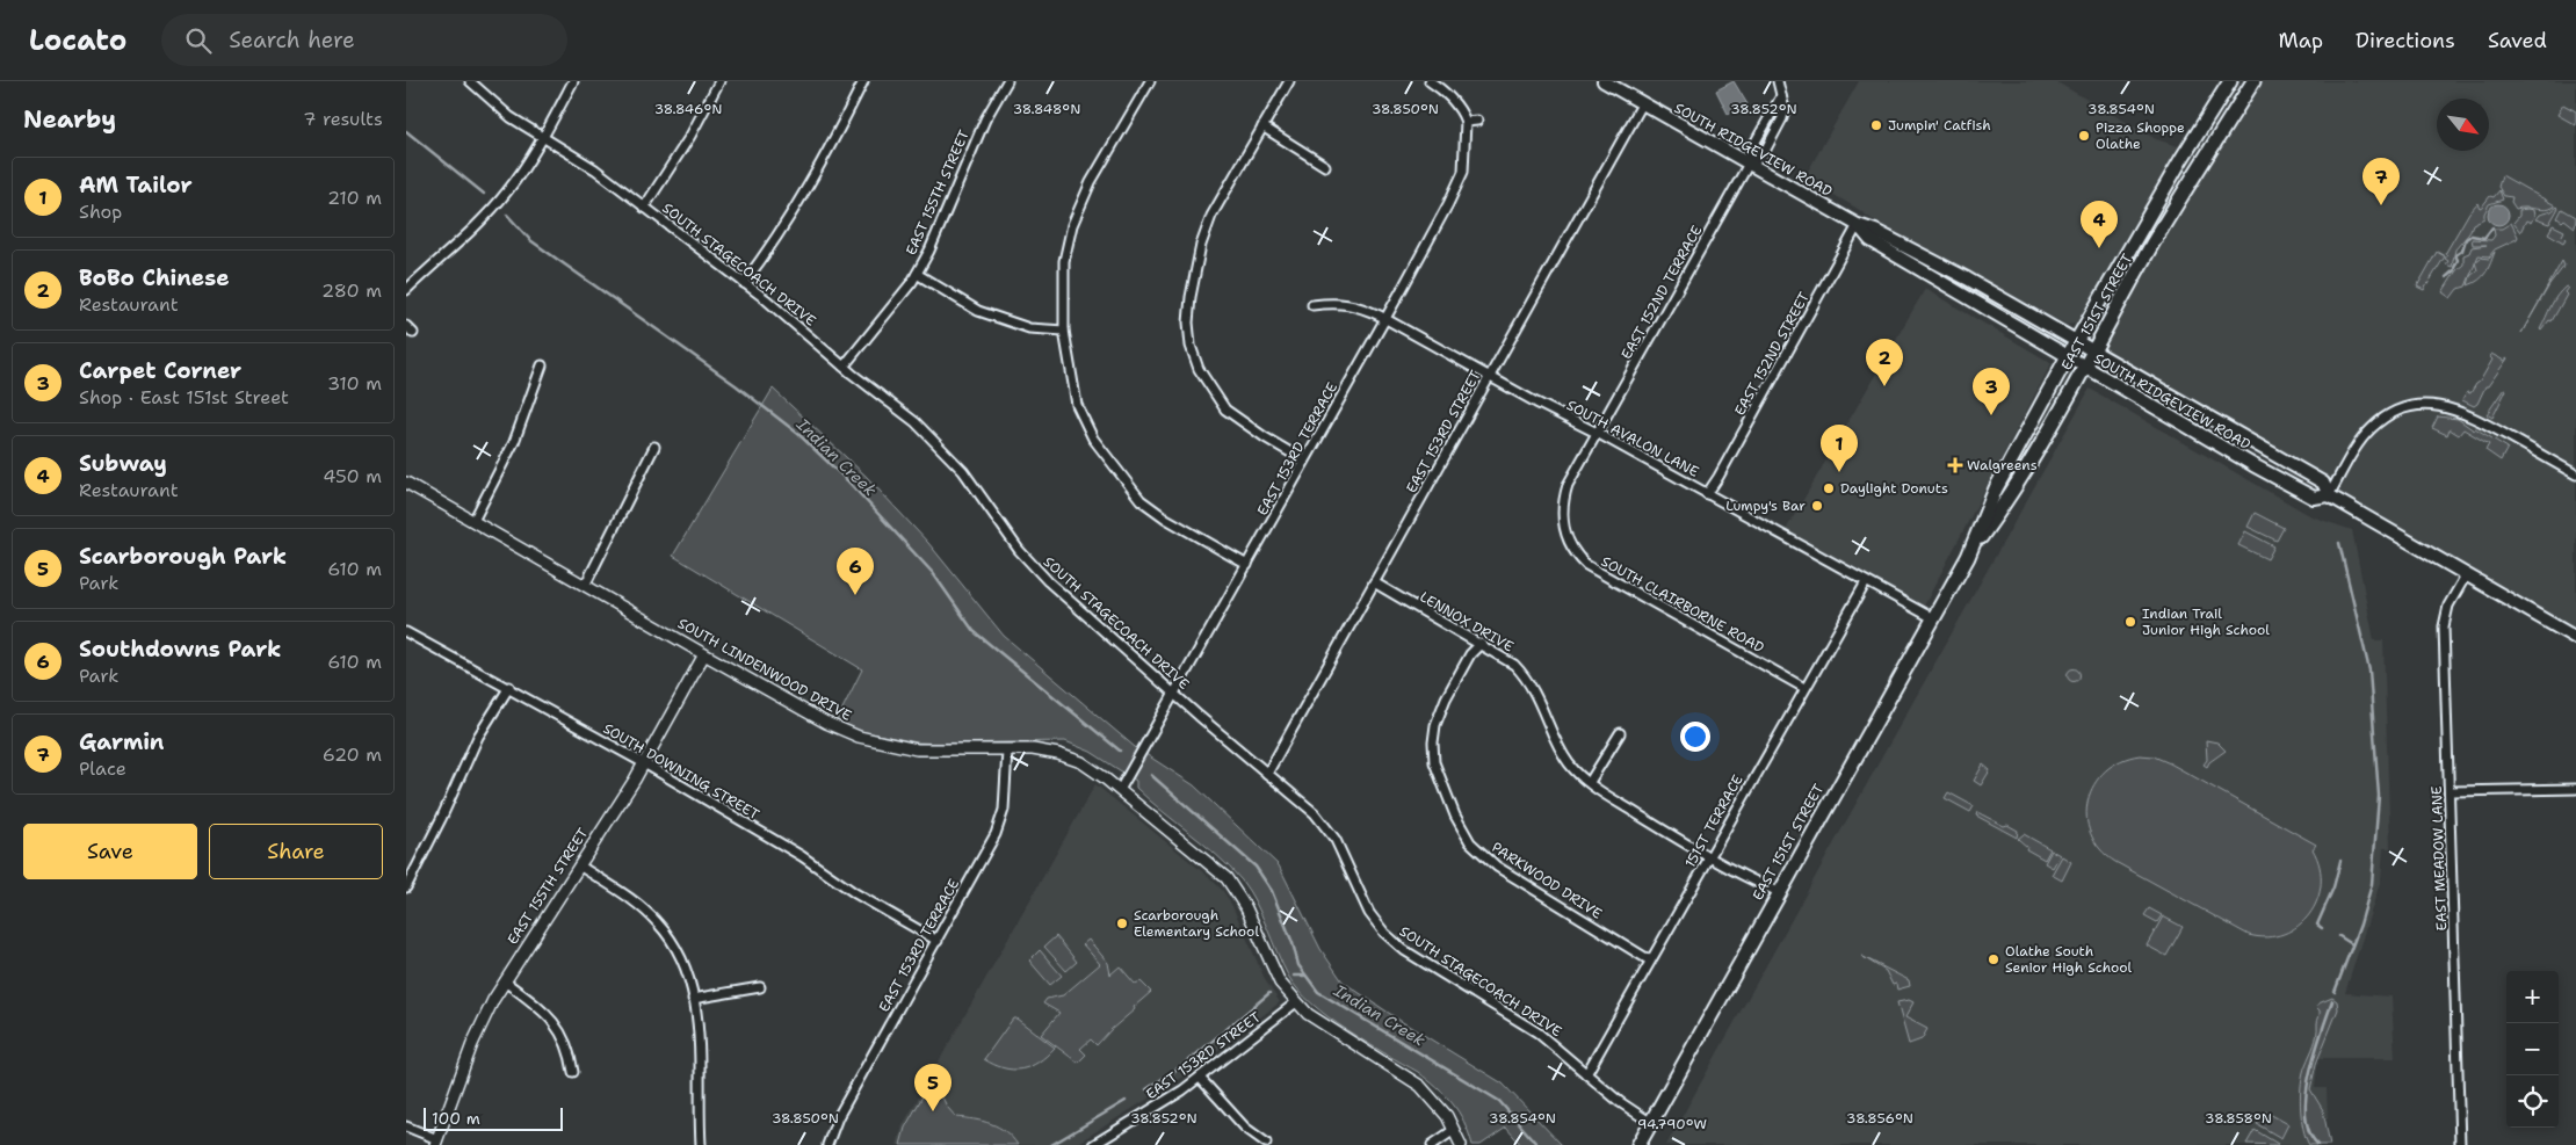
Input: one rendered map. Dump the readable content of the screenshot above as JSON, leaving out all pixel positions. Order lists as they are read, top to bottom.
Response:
{
  "streets": {
    "main road": ["SOUTH RIDGEVIEW ROAD", "EAST 151ST STREET"],
    "street": [
      "EAST 155TH STREET",
      "SOUTH STAGECOACH DRIVE",
      "EAST 152ND TERRACE",
      "EAST 152ND STREET",
      "EAST 153RD STREET",
      "SOUTH AVALON LANE",
      "EAST 153RD TERRACE",
      "SOUTH CLAIRBORNE ROAD",
      "LENNOX DRIVE",
      "SOUTH LINDENWOOD DRIVE",
      "SOUTH DOWNING STREET",
      "151ST TERRACE",
      "EAST MEADOW LANE",
      "PARKWOOD DRIVE"
    ]
  },
  "crossings": [
    ["SOUTH RIDGEVIEW ROAD", "EAST 152ND TERRACE"],
    ["SOUTH RIDGEVIEW ROAD", "EAST 151ST STREET"],
    ["SOUTH RIDGEVIEW ROAD", "EAST 152ND STREET"],
    ["SOUTH RIDGEVIEW ROAD", "EAST 153RD STREET"],
    ["SOUTH RIDGEVIEW ROAD", "EAST MEADOW LANE"],
    ["EAST 155TH STREET", "SOUTH STAGECOACH DRIVE"],
    ["EAST 155TH STREET", "SOUTH LINDENWOOD DRIVE"],
    ["EAST 155TH STREET", "SOUTH DOWNING STREET"],
    ["SOUTH STAGECOACH DRIVE", "EAST 151ST STREET"],
    ["SOUTH STAGECOACH DRIVE", "EAST 153RD STREET"],
    ["SOUTH STAGECOACH DRIVE", "EAST 153RD TERRACE"],
    ["SOUTH STAGECOACH DRIVE", "151ST TERRACE"],
    ["EAST 152ND TERRACE", "SOUTH AVALON LANE"],
    ["EAST 152ND TERRACE", "SOUTH CLAIRBORNE ROAD"],
    ["EAST 151ST STREET", "SOUTH AVALON LANE"],
    ["EAST 151ST STREET", "LENNOX DRIVE"],
    ["EAST 152ND STREET", "SOUTH AVALON LANE"],
    ["EAST 153RD STREET", "SOUTH AVALON LANE"],
    ["EAST 153RD STREET", "LENNOX DRIVE"],
    ["EAST 153RD STREET", "SOUTH LINDENWOOD DRIVE"],
    ["SOUTH AVALON LANE", "EAST 153RD TERRACE"],
    ["SOUTH AVALON LANE", "SOUTH CLAIRBORNE ROAD"],
    ["SOUTH AVALON LANE", "151ST TERRACE"],
    ["EAST 153RD TERRACE", "SOUTH LINDENWOOD DRIVE"],
    ["EAST 153RD TERRACE", "SOUTH DOWNING STREET"],
    ["SOUTH CLAIRBORNE ROAD", "151ST TERRACE"],
    ["LENNOX DRIVE", "151ST TERRACE"],
    ["LENNOX DRIVE", "PARKWOOD DRIVE"],
    ["151ST TERRACE", "PARKWOOD DRIVE"]
  ],
  "water": ["Indian Creek"],
  "places": {
    "other": [
      "Jumpin' Catfish",
      "Pizza Shoppe Olathe",
      "Daylight Donuts",
      "Lumpy's Bar",
      "Indian Trail Junior High School",
      "Scarborough Elementary School",
      "Olathe South Senior High School"
    ],
    "health": ["Walgreens"]
  },
  "scale_bar": "100 m",
  "north": "bottom right",
  "page": {
    "header": "Locato",
    "search": "Search here",
    "nav": ["Map", "Directions", "Saved"],
    "heading": ["Nearby", "7 results"],
    "list": [
      {
        "mark": "1",
        "name": "AM Tailor",
        "note": "Shop",
        "value": "210 m"
      },
      {
        "mark": "2",
        "name": "BoBo Chinese",
        "note": "Restaurant",
        "value": "280 m"
      },
      {
        "mark": "3",
        "name": "Carpet Corner",
        "note": "Shop · East 151st Street",
        "value": "310 m"
      },
      {
        "mark": "4",
        "name": "Subway",
        "note": "Restaurant",
        "value": "450 m"
      },
      {
        "mark": "5",
        "name": "Scarborough Park",
        "note": "Park",
        "value": "610 m"
      },
      {
        "mark": "6",
        "name": "Southdowns Park",
        "note": "Park",
        "value": "610 m"
      },
      {
        "mark": "7",
        "name": "Garmin",
        "note": "Place",
        "value": "620 m"
      }
    ],
    "pins": [
      "7",
      "4",
      "2",
      "3",
      "1",
      "6",
      "5"
    ],
    "buttons": ["Save", "Share"],
    "map_buttons": ["+", "−"],
    "scale": "100 m"
  },
  "coordinates": [
    "38.854°N",
    "38.846°N",
    "38.848°N",
    "38.850°N",
    "38.852°N",
    "38.856°N",
    "38.858°N",
    "94.790°W"
  ]
}
